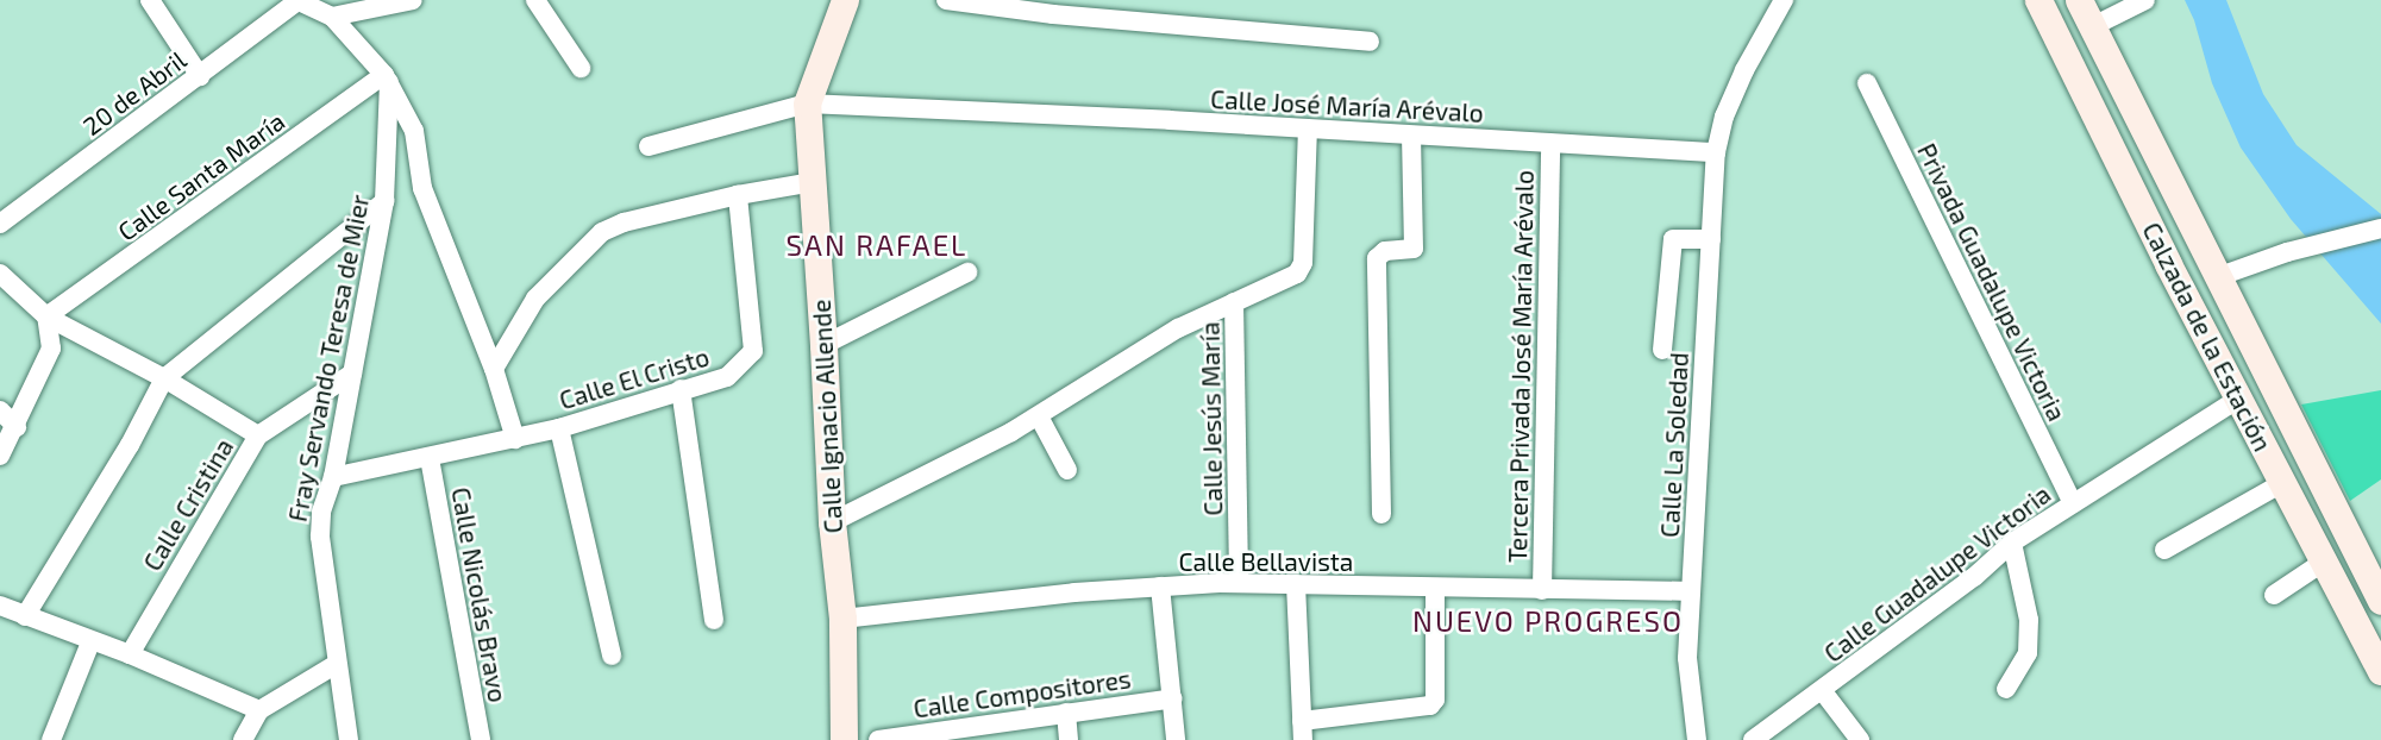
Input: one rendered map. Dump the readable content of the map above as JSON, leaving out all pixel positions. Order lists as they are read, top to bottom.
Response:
{
  "streets": {
    "main road": ["Calzada de la Estación", "Calle Ignacio Allende"],
    "street": [
      "20 de Abril",
      "Calle José María Arévalo",
      "Calle Santa María",
      "Privada Guadalupe Victoria",
      "Fray Servando Teresa de Mier",
      "Tercera Privada José María Arévalo",
      "Calle El Cristo",
      "Calle Jesús María",
      "Calle La Soledad",
      "Calle Cristina",
      "Calle Bellavista",
      "Calle Guadalupe Victoria",
      "Calle Nicolás Bravo",
      "Calle Compositores"
    ]
  },
  "crossings": [
    ["Calle José María Arévalo", "Tercera Privada José María Arévalo"],
    ["Calle José María Arévalo", "Calle Ignacio Allende"],
    ["Calle José María Arévalo", "Calle La Soledad"],
    ["Calle Santa María", "Fray Servando Teresa de Mier"],
    ["Privada Guadalupe Victoria", "Calle Guadalupe Victoria"],
    ["Calzada de la Estación", "Calle Guadalupe Victoria"],
    ["Fray Servando Teresa de Mier", "Calle El Cristo"],
    ["Fray Servando Teresa de Mier", "Calle Cristina"],
    ["Tercera Privada José María Arévalo", "Calle Bellavista"],
    ["Calle El Cristo", "Calle Nicolás Bravo"],
    ["Calle Ignacio Allende", "Calle Bellavista"],
    ["Calle Jesús María", "Calle Bellavista"],
    ["Calle La Soledad", "Calle Bellavista"]
  ],
  "districts": ["SAN RAFAEL", "NUEVO PROGRESO"]
}
